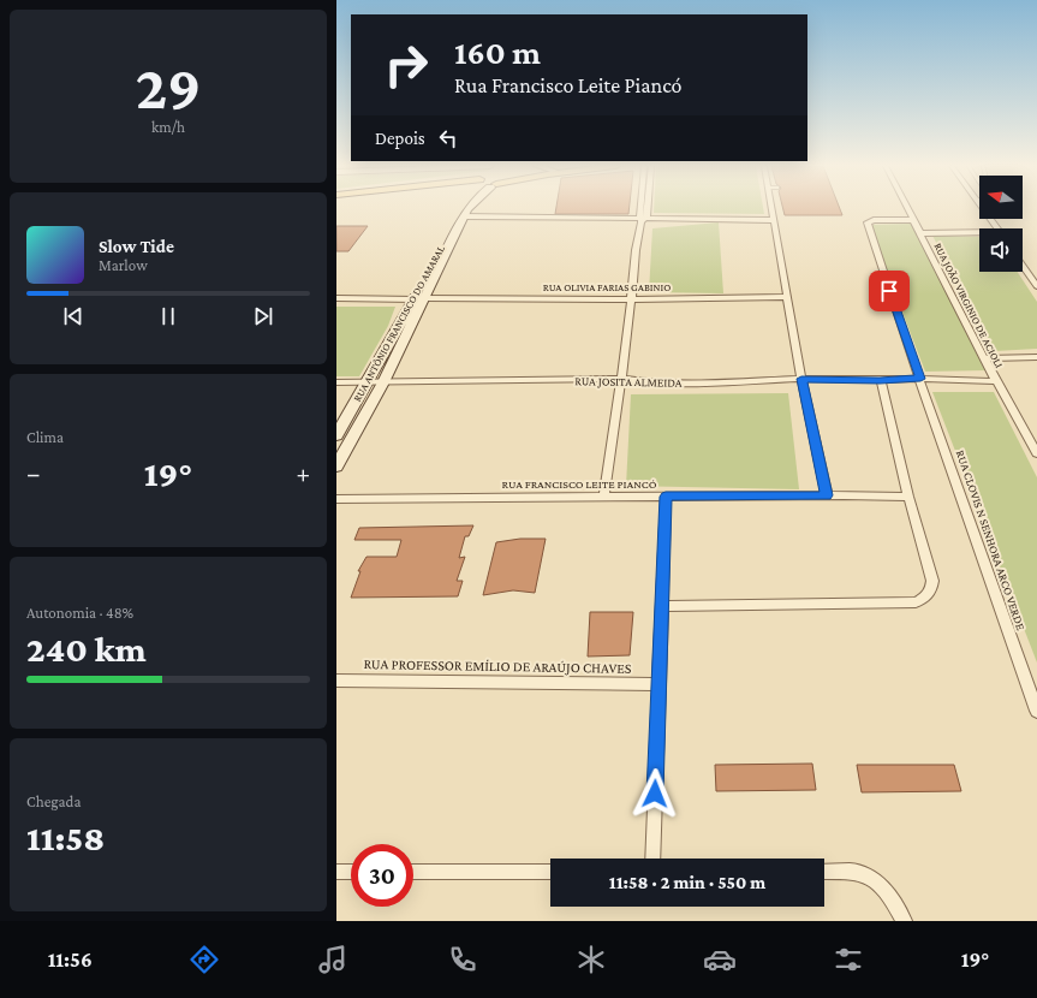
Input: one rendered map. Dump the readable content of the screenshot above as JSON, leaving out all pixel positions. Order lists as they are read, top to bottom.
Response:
{
  "streets": {
    "street": [
      "RUA OLIVIA FARIAS GABINIO",
      "RUA JOÃO VIRGINIO DE ACIOLI",
      "RUA ANTÔNIO FRANCISCO DO AMARAL",
      "RUA JOSITA ALMEIDA",
      "RUA FRANCISCO LEITE PIANCÓ",
      "RUA CLOVIS N SENHORA ARCO VERDE",
      "RUA PROFESSOR EMÍLIO DE ARAÚJO CHAVES"
    ]
  },
  "crossings": [
    ["RUA OLIVIA FARIAS GABINIO", "RUA ANTÔNIO FRANCISCO DO AMARAL"],
    ["RUA JOÃO VIRGINIO DE ACIOLI", "RUA JOSITA ALMEIDA"],
    ["RUA JOÃO VIRGINIO DE ACIOLI", "RUA CLOVIS N SENHORA ARCO VERDE"],
    ["RUA ANTÔNIO FRANCISCO DO AMARAL", "RUA JOSITA ALMEIDA"],
    ["RUA JOSITA ALMEIDA", "RUA CLOVIS N SENHORA ARCO VERDE"]
  ],
  "north": "left",
  "page": {
    "tile": [
      ["29", "km/h"],
      "Clima",
      ["Autonomia · 48%", "240 km"],
      ["Chegada", "11:58"]
    ],
    "turn": ["160 m", "Rua Francisco Leite Piancó"],
    "then": "Depois",
    "song": ["Slow Tide", "Marlow"],
    "heat": ["−", "19°", "+"],
    "limit": "30",
    "trip": "11:58 · 2 min · 550 m",
    "tabs": ["11:56", "19°"]
  }
}
